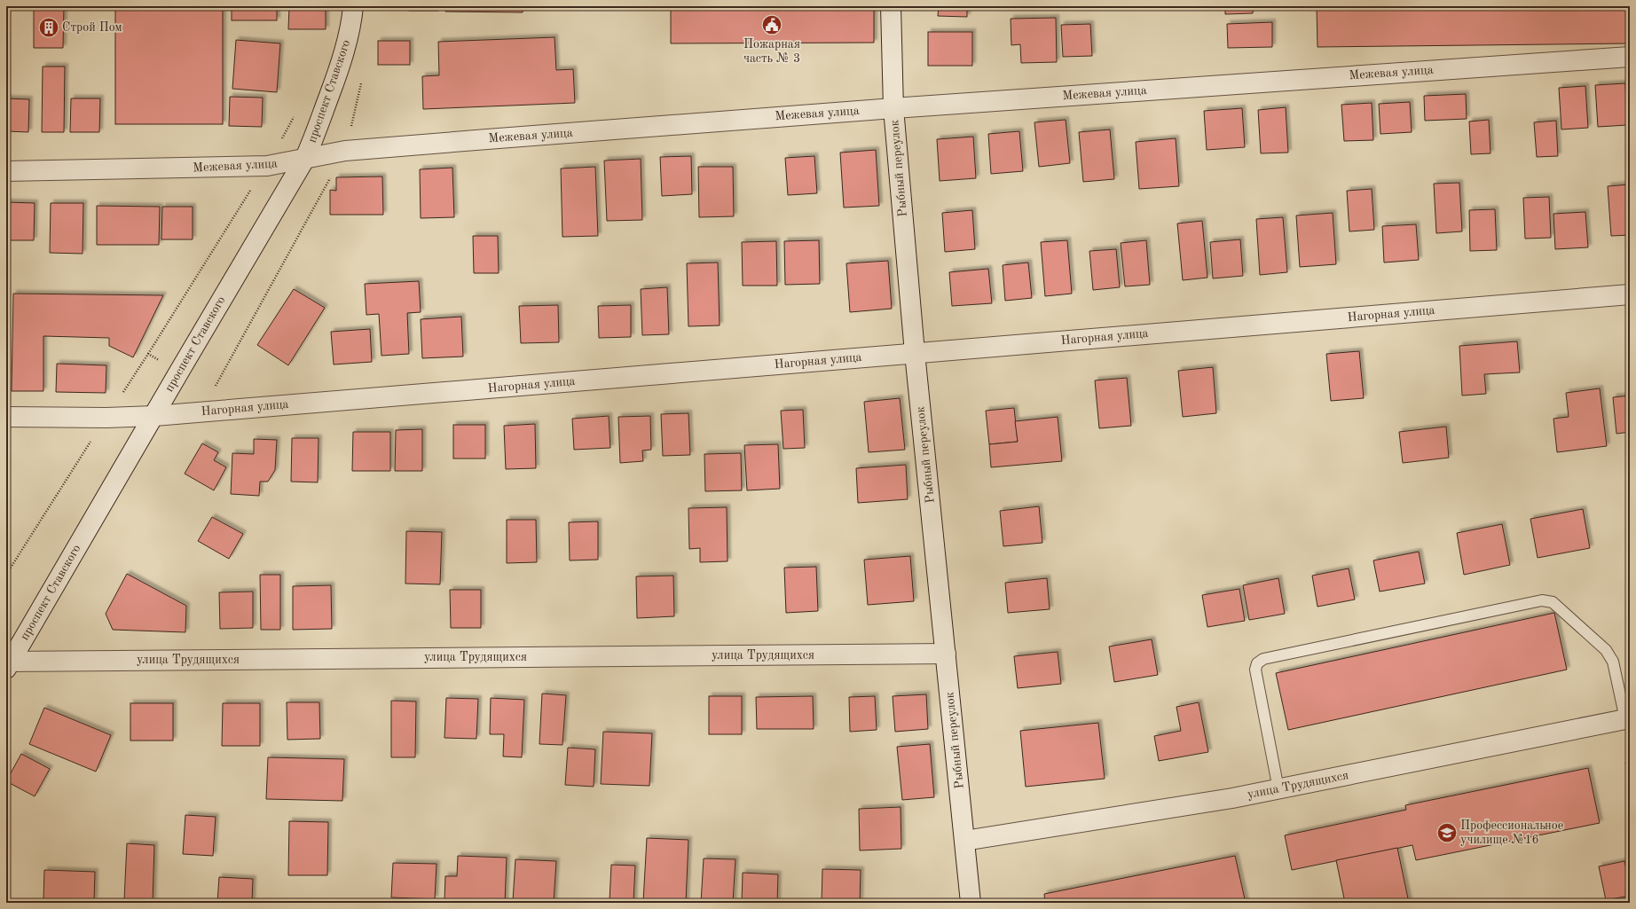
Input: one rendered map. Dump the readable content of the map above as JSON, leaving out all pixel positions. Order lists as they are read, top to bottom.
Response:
{
  "streets": {
    "street": [
      "Межевая улица",
      "проспект Ставского",
      "Рыбный переулок",
      "Нагорная улица",
      "улица Трудящихся"
    ]
  },
  "crossings": [
    ["Межевая улица", "проспект Ставского"],
    ["Межевая улица", "Рыбный переулок"],
    ["проспект Ставского", "Нагорная улица"],
    ["проспект Ставского", "улица Трудящихся"],
    ["Рыбный переулок", "Нагорная улица"],
    ["Рыбный переулок", "улица Трудящихся"]
  ],
  "places": {
    "public building": ["Пожарная часть № 3"],
    "building": ["Строй Пом"],
    "school or university": ["Профессиональное училище №16"]
  }
}
